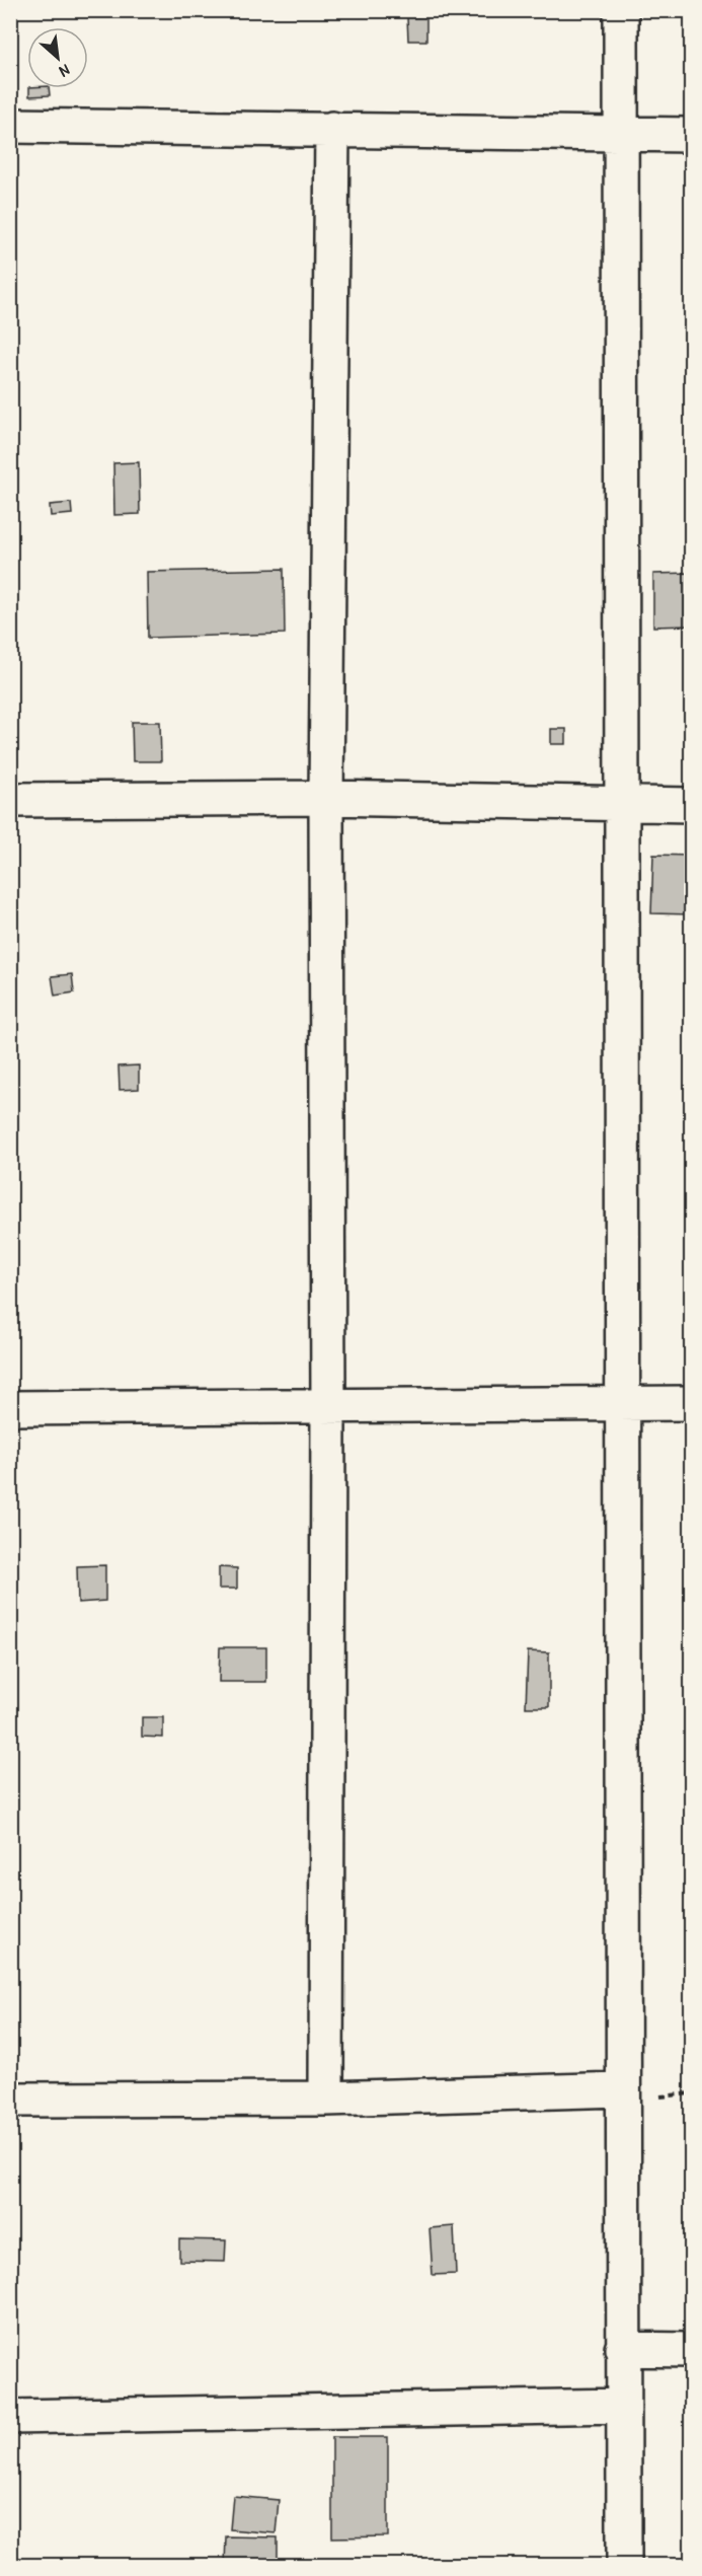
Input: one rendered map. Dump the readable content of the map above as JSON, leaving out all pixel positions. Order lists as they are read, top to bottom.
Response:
{
  "north": "bottom right"
}
